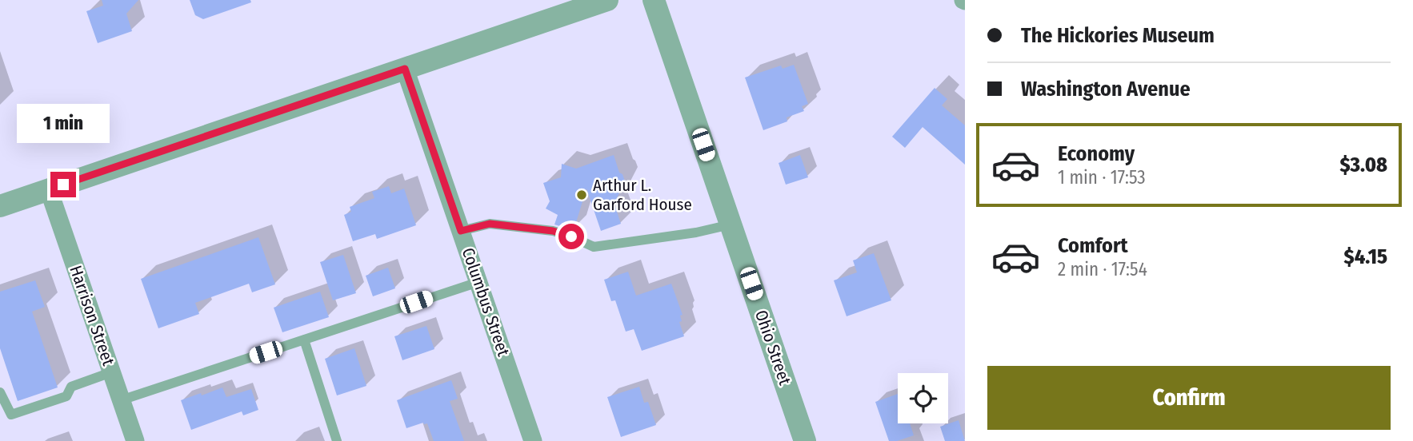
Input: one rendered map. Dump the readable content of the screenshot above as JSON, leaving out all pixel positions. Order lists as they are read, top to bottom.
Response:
{
  "streets": {
    "street": ["Columbus Street", "Harrison Street", "Ohio Street"]
  },
  "places": ["Arthur L. Garford House"],
  "page": {
    "banner": ["The Hickories Museum", "Washington Avenue"],
    "bubble": "1 min",
    "list": [
      {
        "name": "Economy",
        "note": "1 min · 17:53",
        "value": "$3.08"
      },
      {
        "name": "Comfort",
        "note": "2 min · 17:54",
        "value": "$4.15"
      }
    ],
    "buttons": "Confirm"
  }
}
